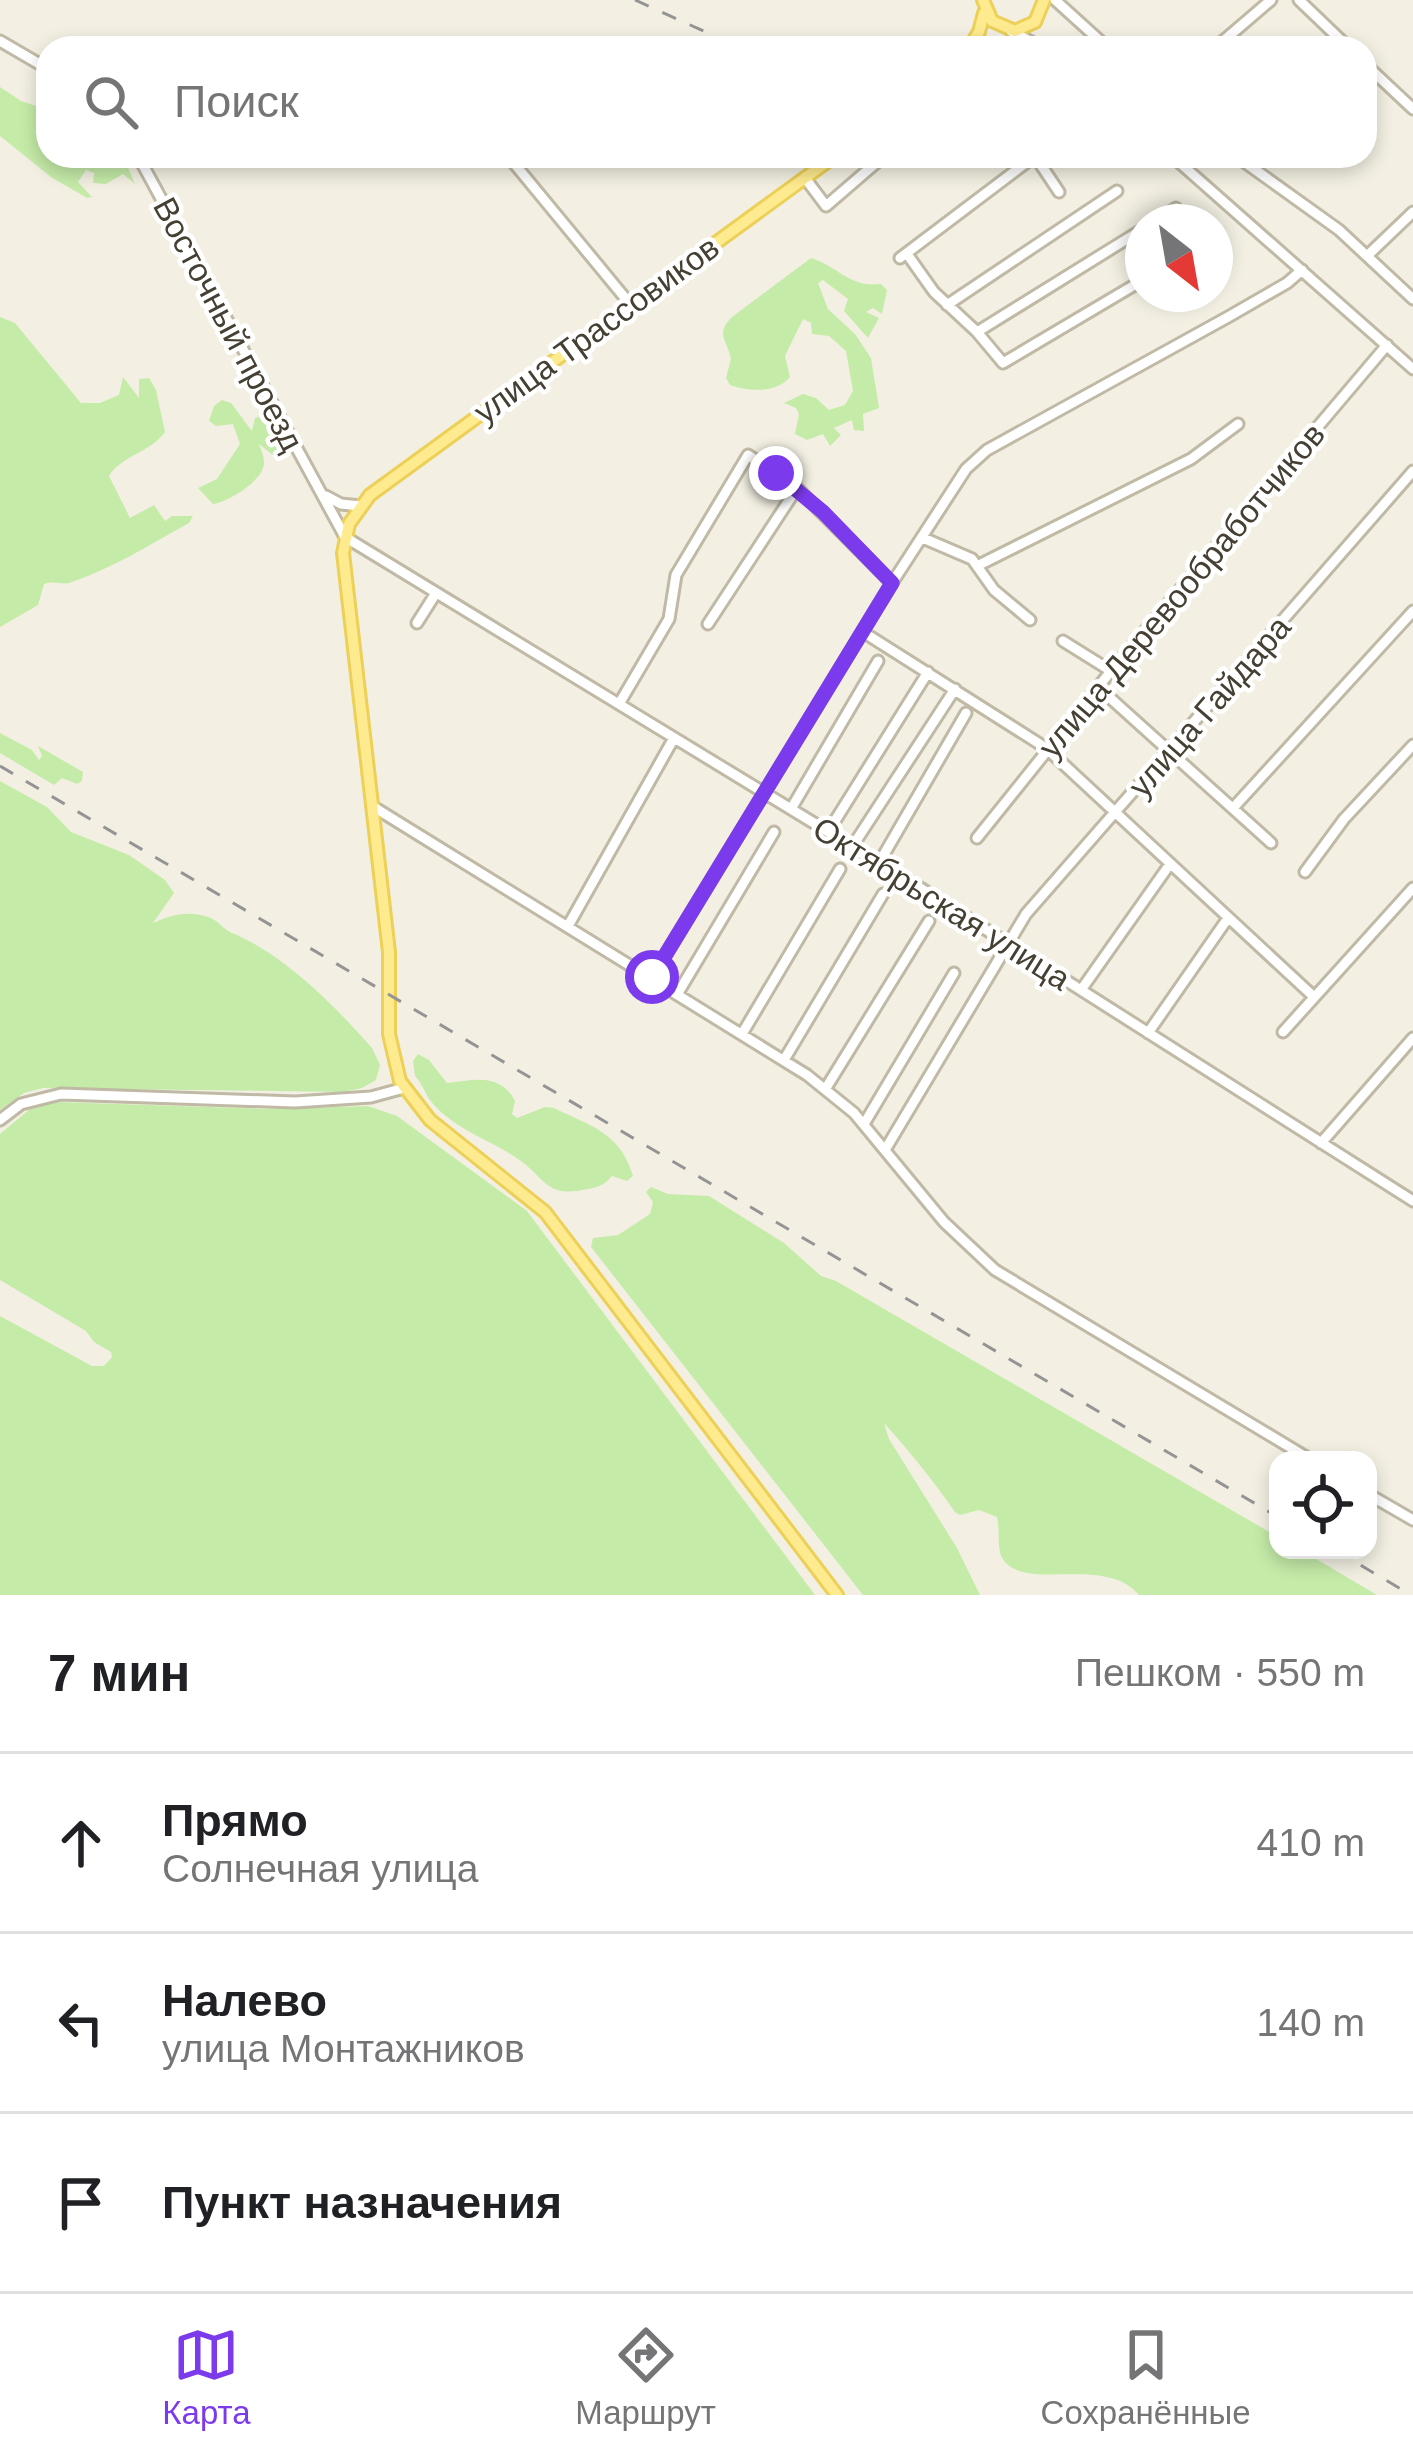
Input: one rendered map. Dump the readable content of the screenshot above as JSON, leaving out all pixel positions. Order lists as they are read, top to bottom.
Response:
{
  "streets": {
    "main road": ["улица Трассовиков"],
    "street": [
      "Восточный проезд",
      "улица Деревообработчиков",
      "улица Гайдара",
      "Октябрьская улица"
    ]
  },
  "crossings": [
    ["Восточный проезд", "Октябрьская улица"],
    ["улица Гайдара", "Октябрьская улица"]
  ],
  "north": "bottom right",
  "page": {
    "search": "Поиск",
    "heading": ["7 мин", "Пешком · 550 m"],
    "list": [
      ["Прямо", "Солнечная улица", "410 m"],
      ["Налево", "улица Монтажников", "140 m"],
      "Пункт назначения"
    ],
    "nav": ["Карта", "Маршрут", "Сохранённые"]
  }
}
